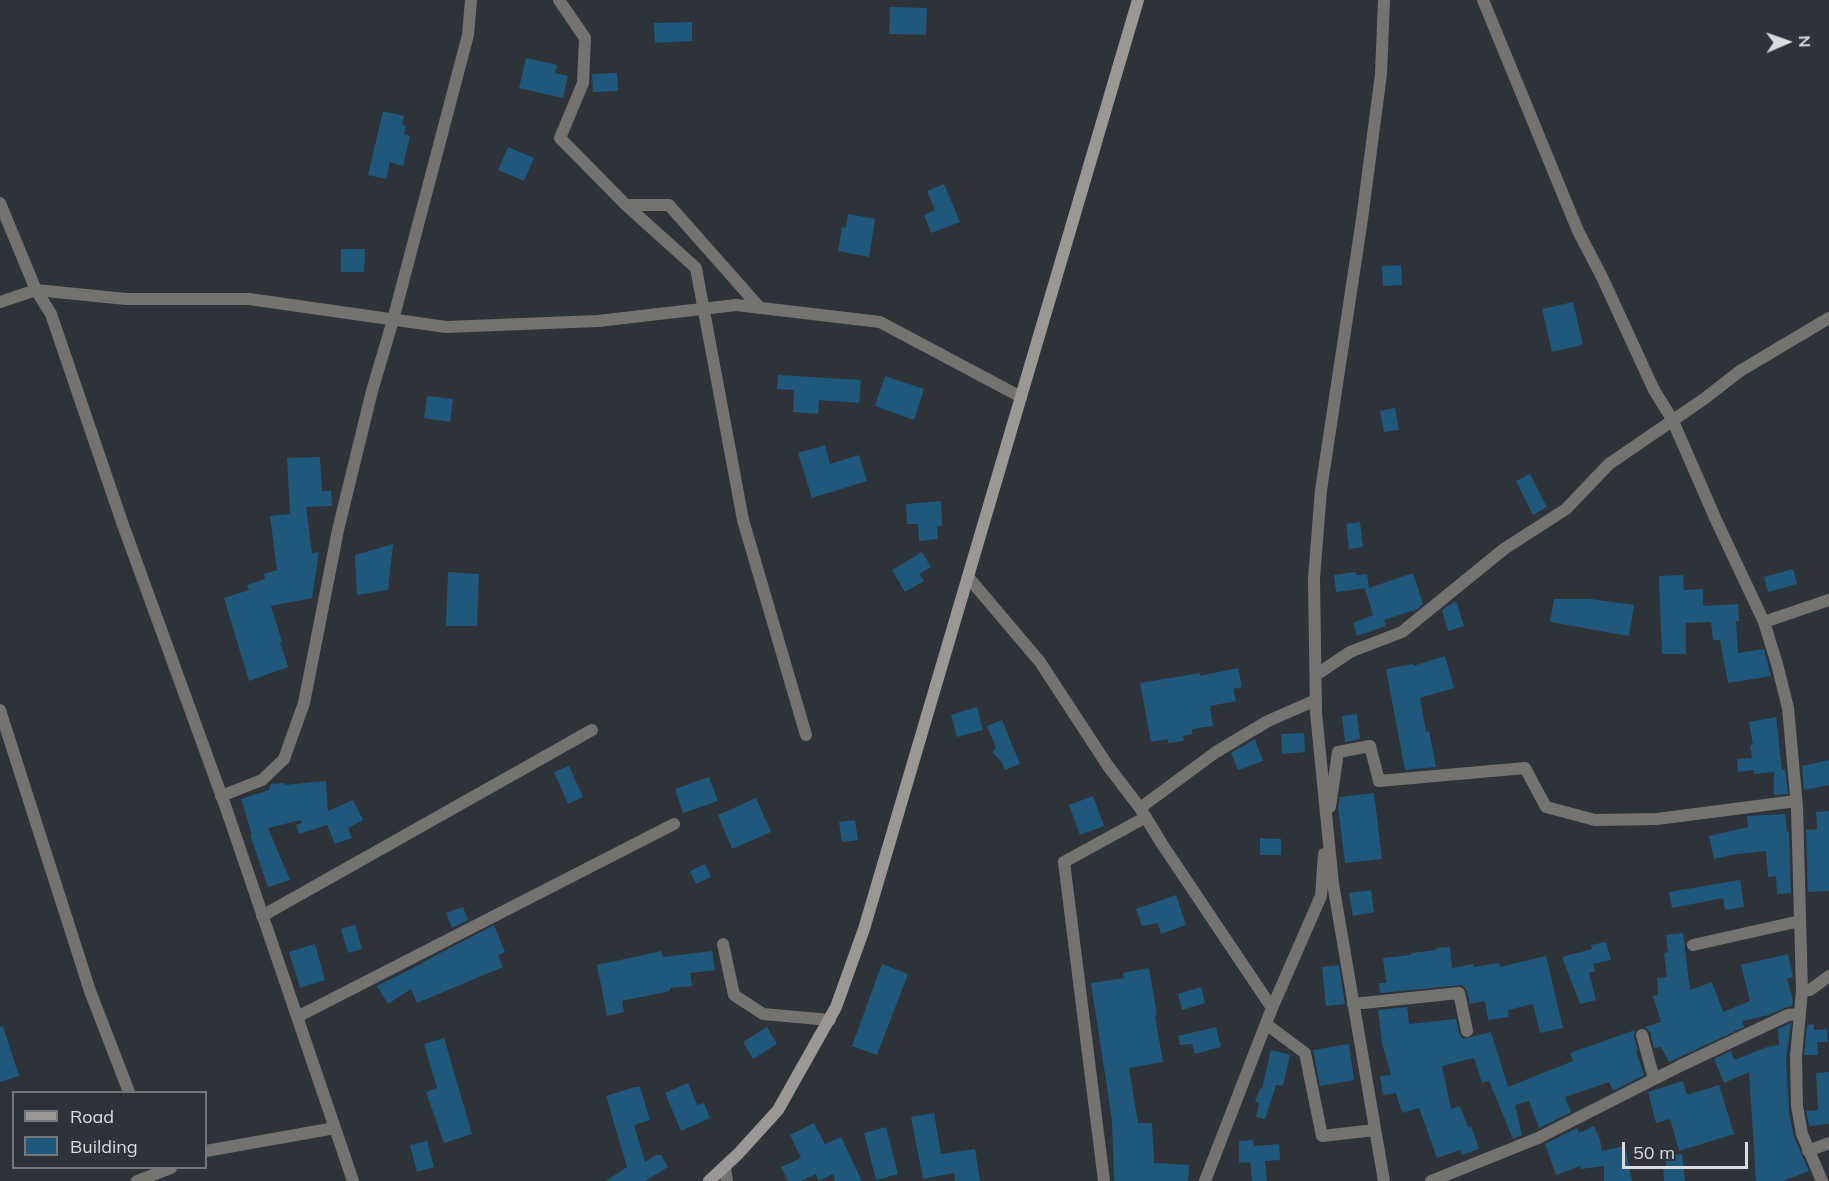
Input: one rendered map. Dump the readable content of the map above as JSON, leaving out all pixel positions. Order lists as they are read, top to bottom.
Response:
{
  "legend": ["Road", "Building"],
  "scale_bar": "50 m",
  "north": "right"
}
